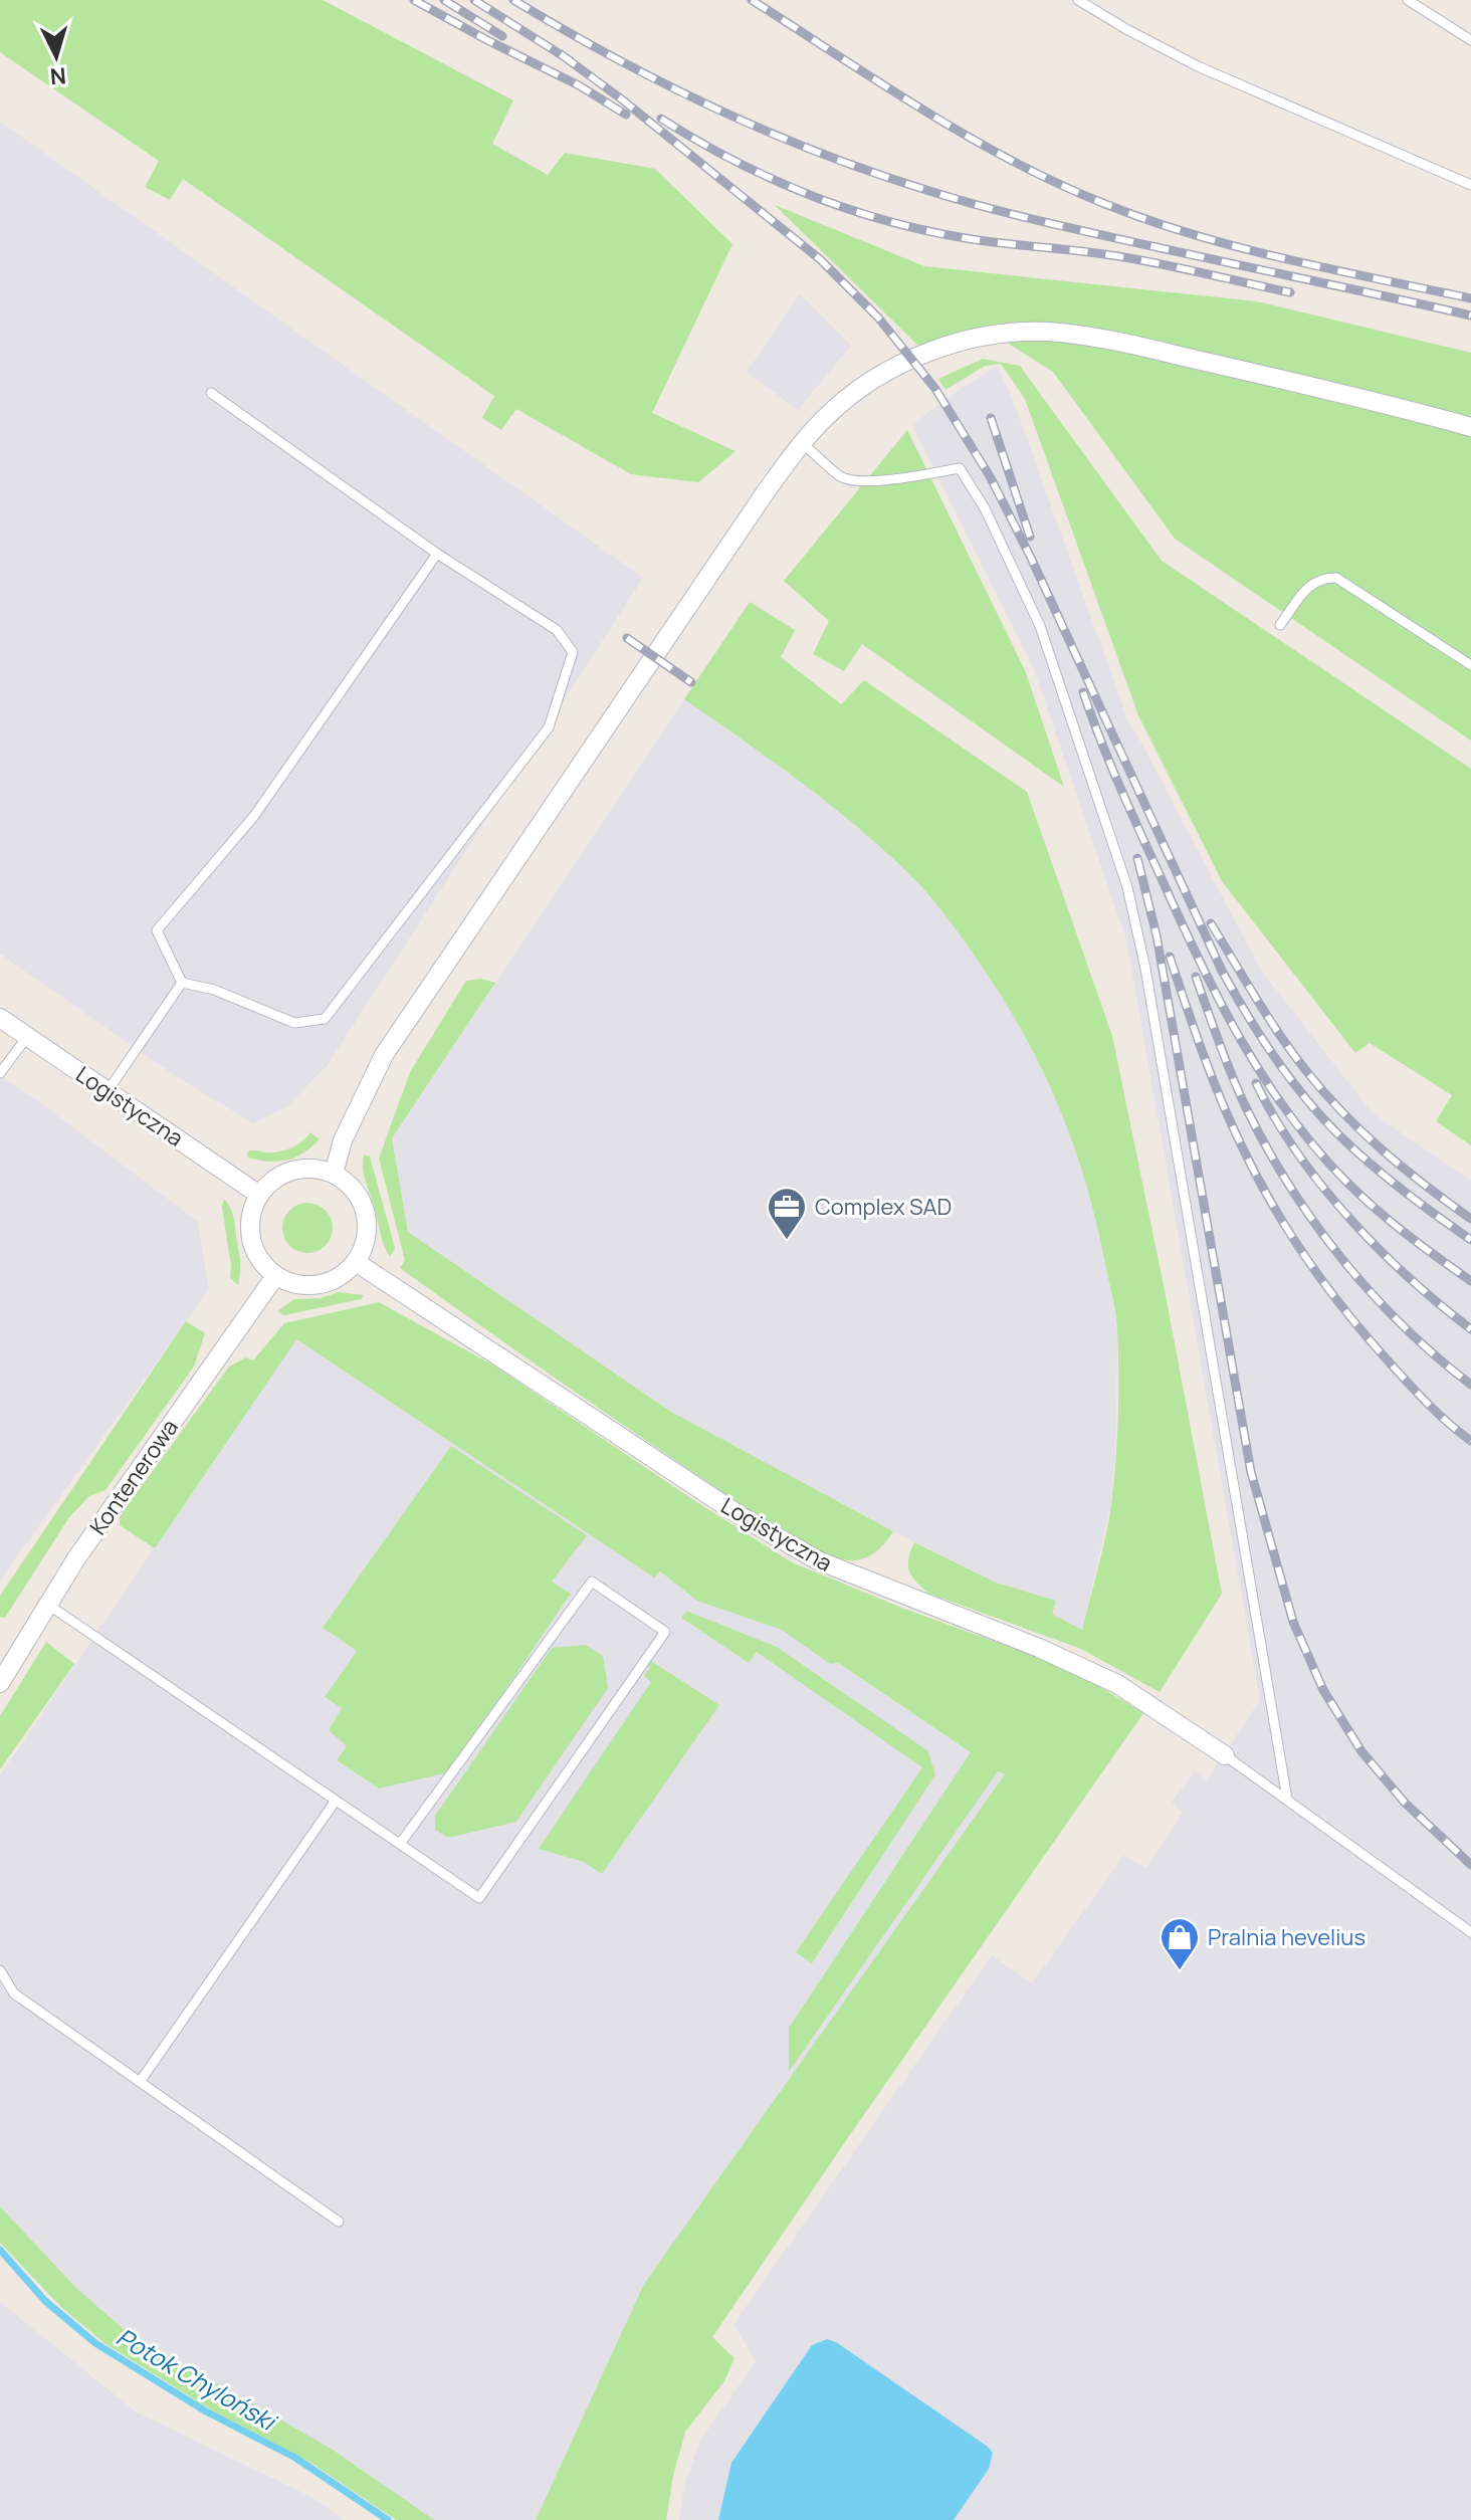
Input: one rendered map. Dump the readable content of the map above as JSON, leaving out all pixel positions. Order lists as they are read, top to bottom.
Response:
{
  "streets": {
    "street": ["Logistyczna", "Kontenerowa"]
  },
  "crossings": [
    ["Logistyczna", "Kontenerowa"]
  ],
  "water": ["Potok Chyloński"],
  "places": {
    "office": ["Complex SAD"],
    "shop": ["Pralnia hevelius"]
  },
  "north": "bottom"
}
